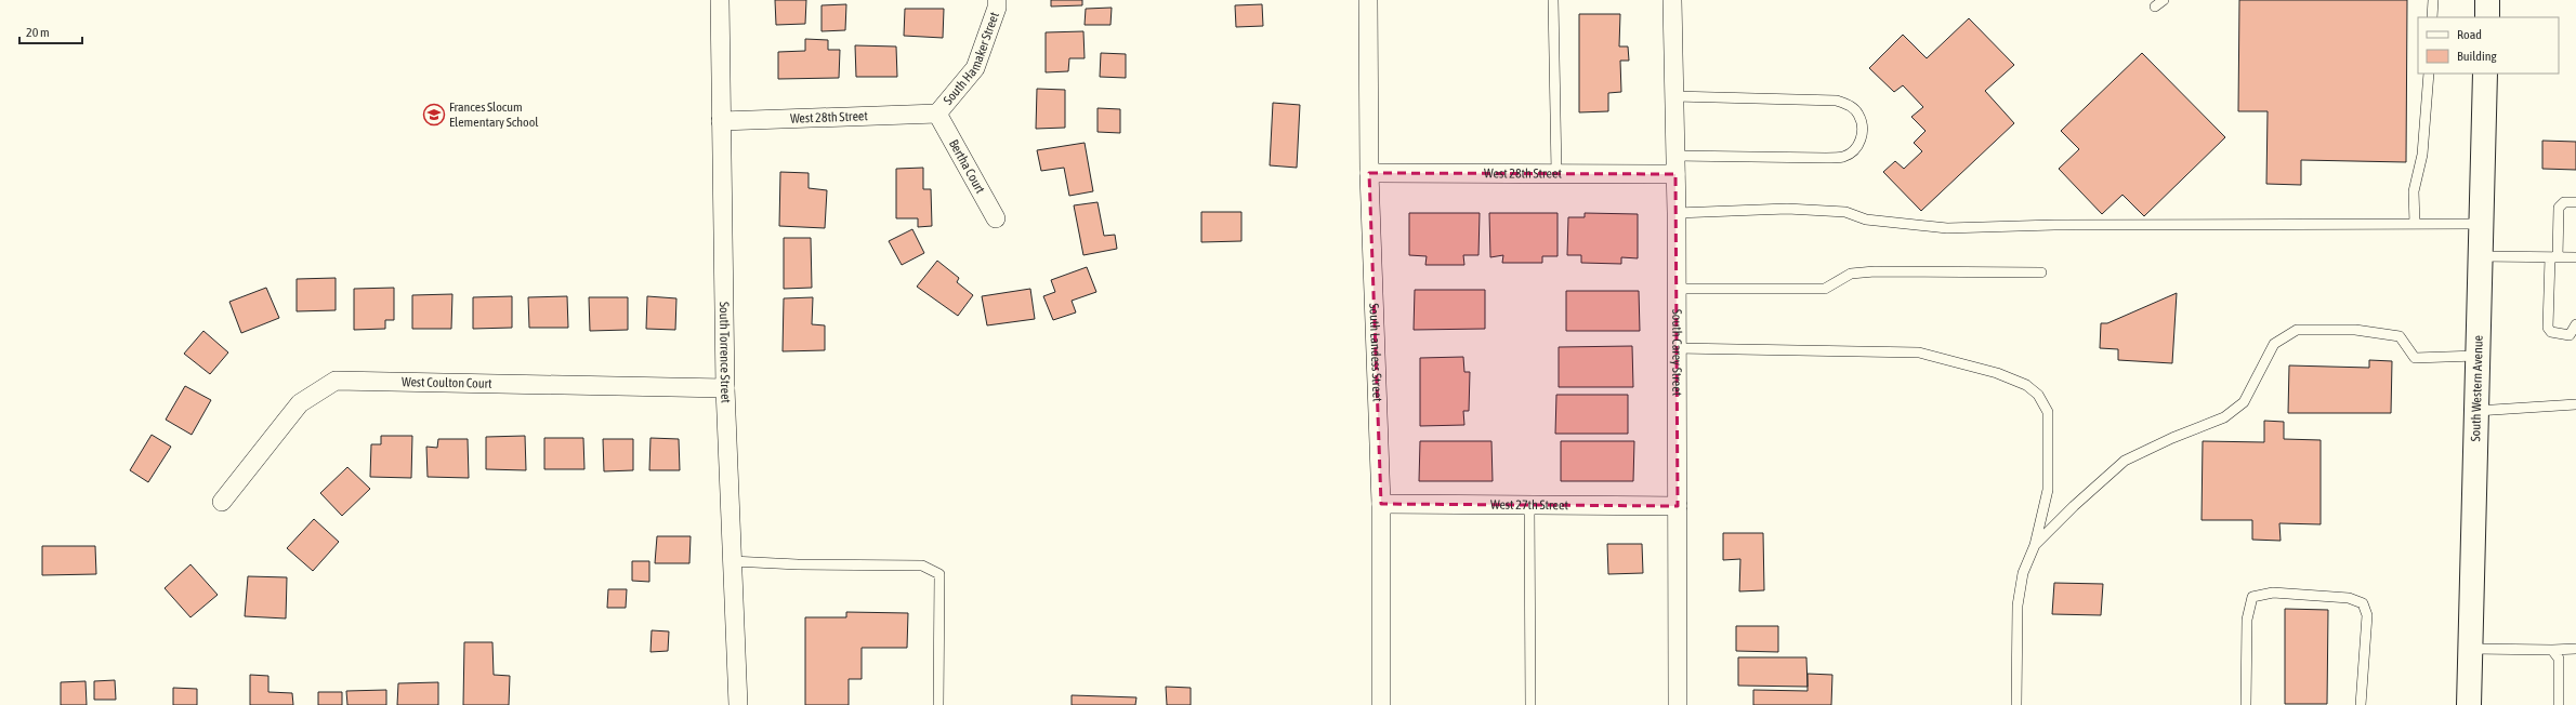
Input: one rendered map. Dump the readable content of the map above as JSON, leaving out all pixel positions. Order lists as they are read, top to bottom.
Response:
{
  "streets": {
    "highway": ["South Western Avenue"],
    "street": [
      "South Hamaker Street",
      "West 28th Street",
      "Bertha Court",
      "South Torrence Street",
      "South Landess Street",
      "South Carey Street",
      "West Coulton Court",
      "West 27th Street"
    ]
  },
  "crossings": [
    ["South Hamaker Street", "West 28th Street"],
    ["South Hamaker Street", "Bertha Court"],
    ["West 28th Street", "Bertha Court"],
    ["West 28th Street", "South Torrence Street"],
    ["West 28th Street", "South Landess Street"],
    ["West 28th Street", "South Carey Street"],
    ["South Torrence Street", "West Coulton Court"],
    ["South Landess Street", "West 27th Street"],
    ["South Carey Street", "West 27th Street"]
  ],
  "places": {
    "school or university": ["Frances Slocum Elementary School"]
  },
  "legend": ["Road", "Building"],
  "scale_bar": "20 m"
}
